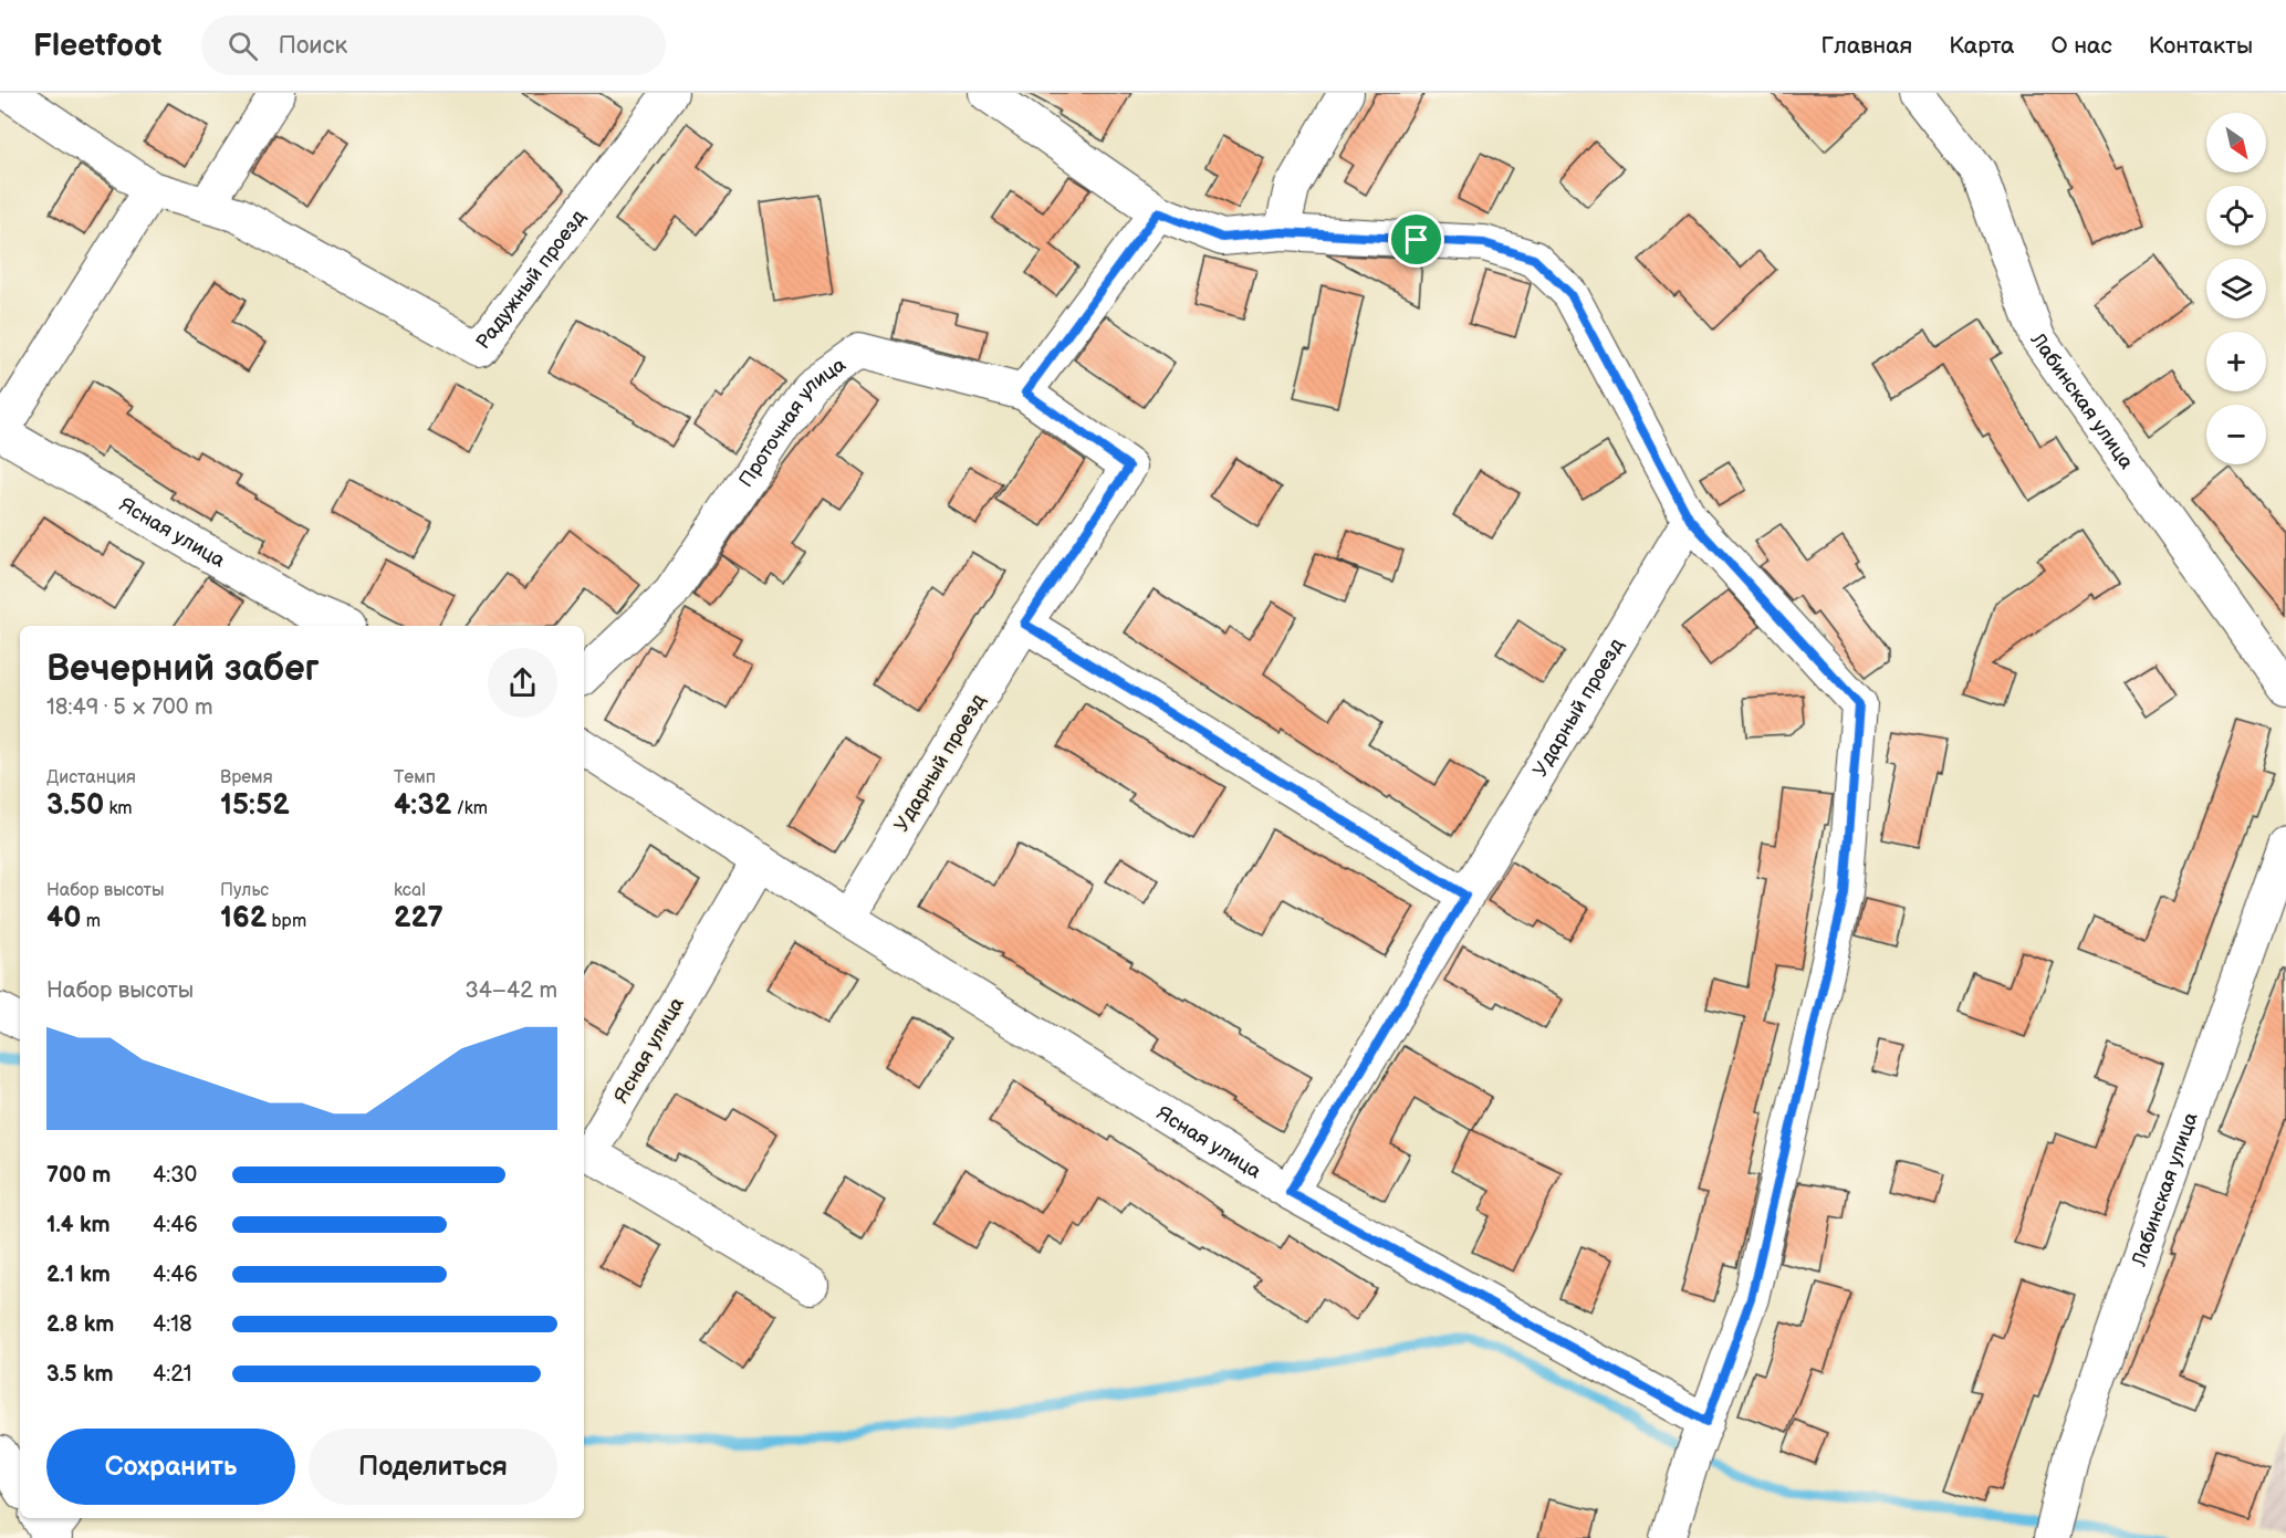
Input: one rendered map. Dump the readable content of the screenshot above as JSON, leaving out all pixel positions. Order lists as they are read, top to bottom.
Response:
{
  "streets": {
    "street": [
      "Радужный проезд",
      "Лабинская улица",
      "Проточная улица",
      "Ясная улица",
      "Ударный проезд"
    ]
  },
  "crossings": [
    ["Проточная улица", "Ударный проезд"],
    ["Ясная улица", "Ударный проезд"]
  ],
  "north": "bottom right",
  "page": {
    "header": "Fleetfoot",
    "search": "Поиск",
    "nav": [
      "Главная",
      "Карта",
      "О нас",
      "Контакты"
    ],
    "map_buttons": ["+", "−"],
    "heading": ["Вечерний забег", "18:49 · 5 × 700 m"],
    "stats": [
      ["Дистанция", "3.50 km"],
      ["Время", "15:52"],
      ["Темп", "4:32 /km"],
      ["Набор высоты", "40 m"],
      ["Пульс", "162 bpm"],
      ["kcal", "227"]
    ],
    "chart": ["Набор высоты", "34–42 m"],
    "list": [
      {
        "name": "700 m",
        "note": "4:30"
      },
      {
        "name": "1.4 km",
        "note": "4:46"
      },
      {
        "name": "2.1 km",
        "note": "4:46"
      },
      {
        "name": "2.8 km",
        "note": "4:18"
      },
      {
        "name": "3.5 km",
        "note": "4:21"
      }
    ],
    "buttons": ["Сохранить", "Поделиться"]
  }
}
